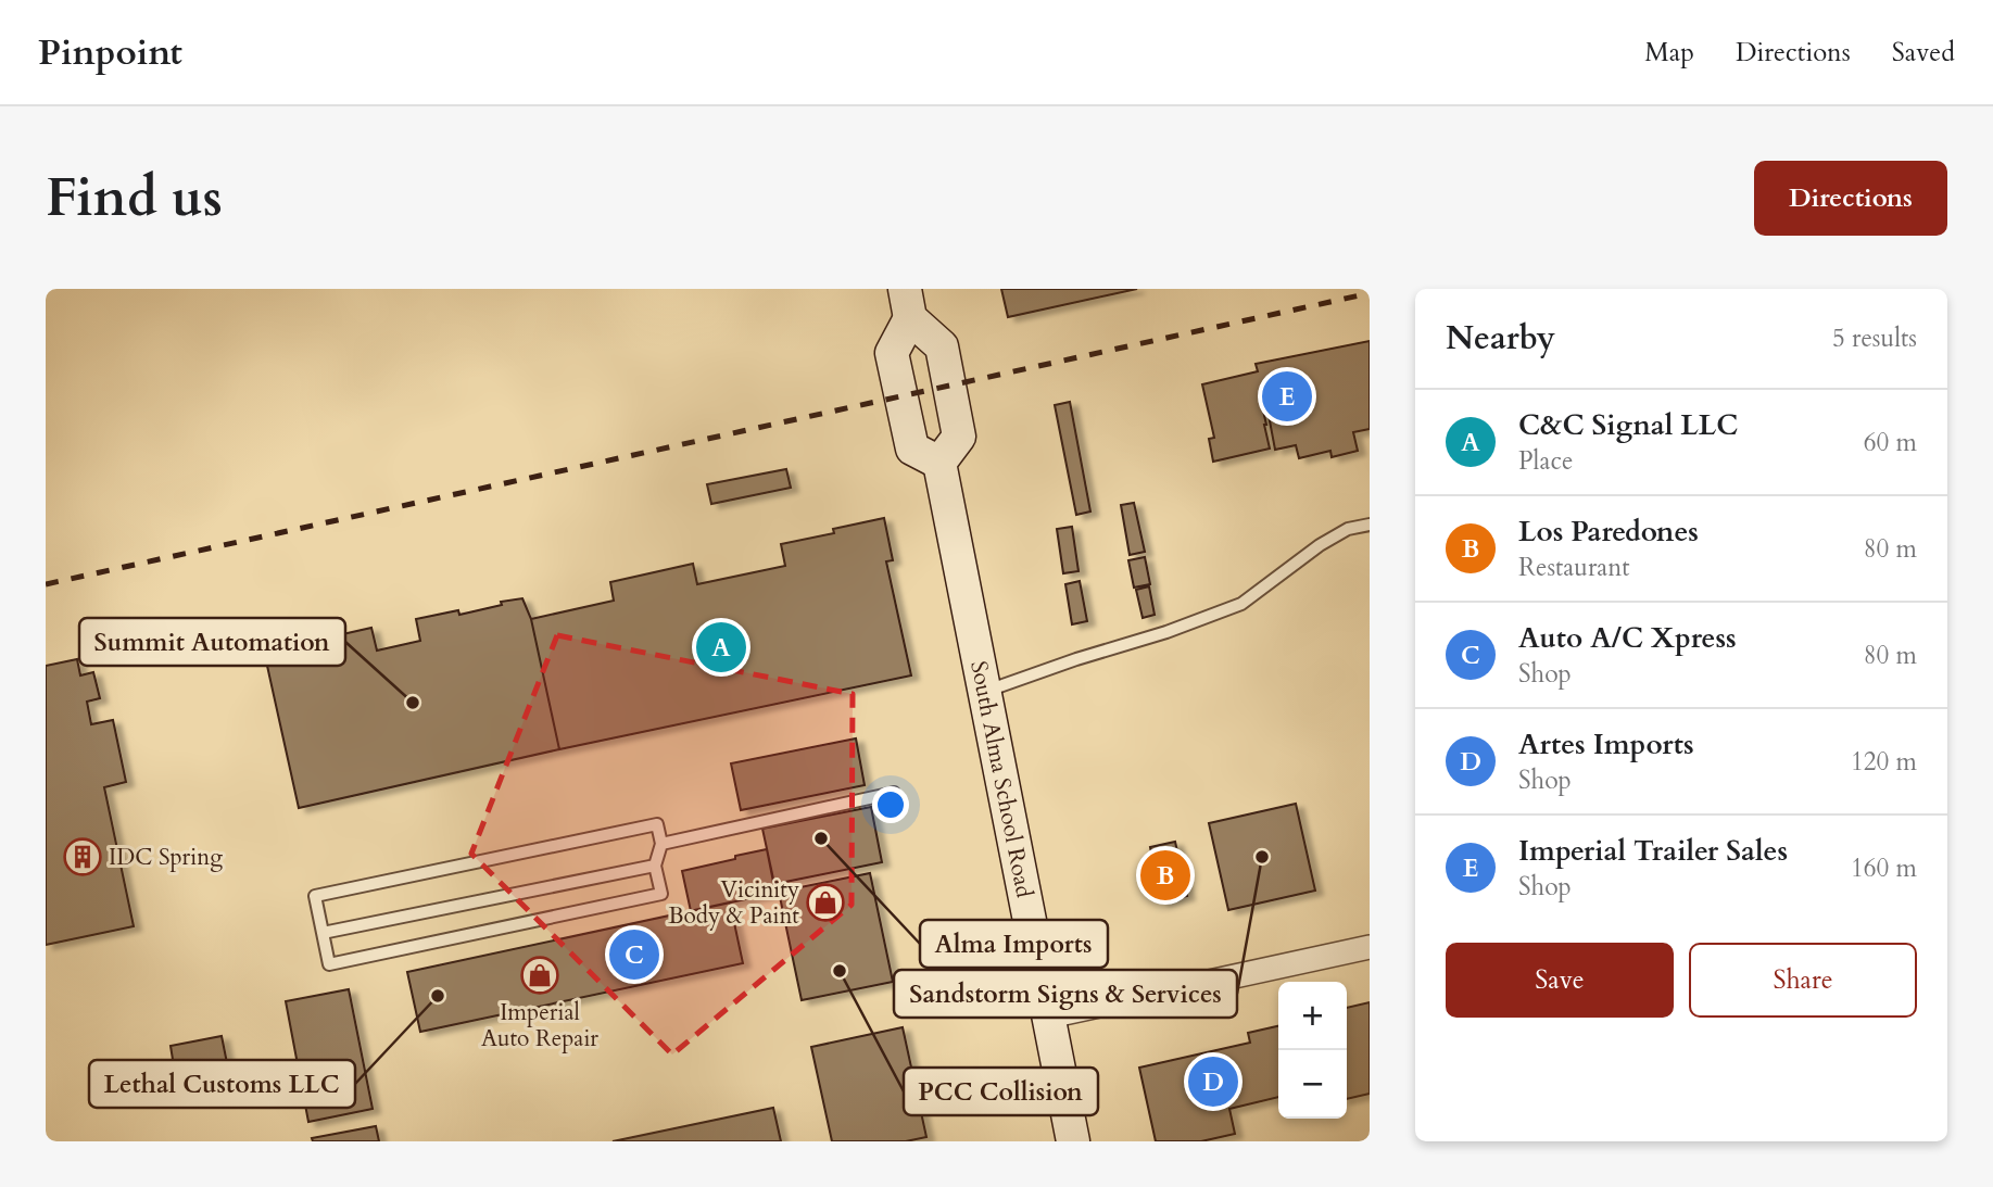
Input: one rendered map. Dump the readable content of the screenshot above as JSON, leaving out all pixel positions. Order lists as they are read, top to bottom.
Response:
{
  "streets": {
    "main road": ["South Alma School Road"]
  },
  "places": {
    "other": [
      "Summit Automation",
      "Alma Imports",
      "Sandstorm Signs & Services",
      "PCC Collision",
      "Lethal Customs LLC"
    ],
    "building": ["IDC Spring"],
    "shop": ["Vicinity Body & Paint", "Imperial Auto Repair"]
  },
  "page": {
    "header": "Pinpoint",
    "nav": ["Map", "Directions", "Saved"],
    "buttons": [
      "Directions",
      ["Save", "Share"]
    ],
    "title": "Find us",
    "heading": ["Nearby", "5 results"],
    "pins": [
      "E",
      "A",
      "B",
      "C",
      "D"
    ],
    "list": [
      {
        "mark": "A",
        "name": "C&C Signal LLC",
        "note": "Place",
        "value": "60 m"
      },
      {
        "mark": "B",
        "name": "Los Paredones",
        "note": "Restaurant",
        "value": "80 m"
      },
      {
        "mark": "C",
        "name": "Auto A/C Xpress",
        "note": "Shop",
        "value": "80 m"
      },
      {
        "mark": "D",
        "name": "Artes Imports",
        "note": "Shop",
        "value": "120 m"
      },
      {
        "mark": "E",
        "name": "Imperial Trailer Sales",
        "note": "Shop",
        "value": "160 m"
      }
    ],
    "map_buttons": ["+", "−"]
  }
}
